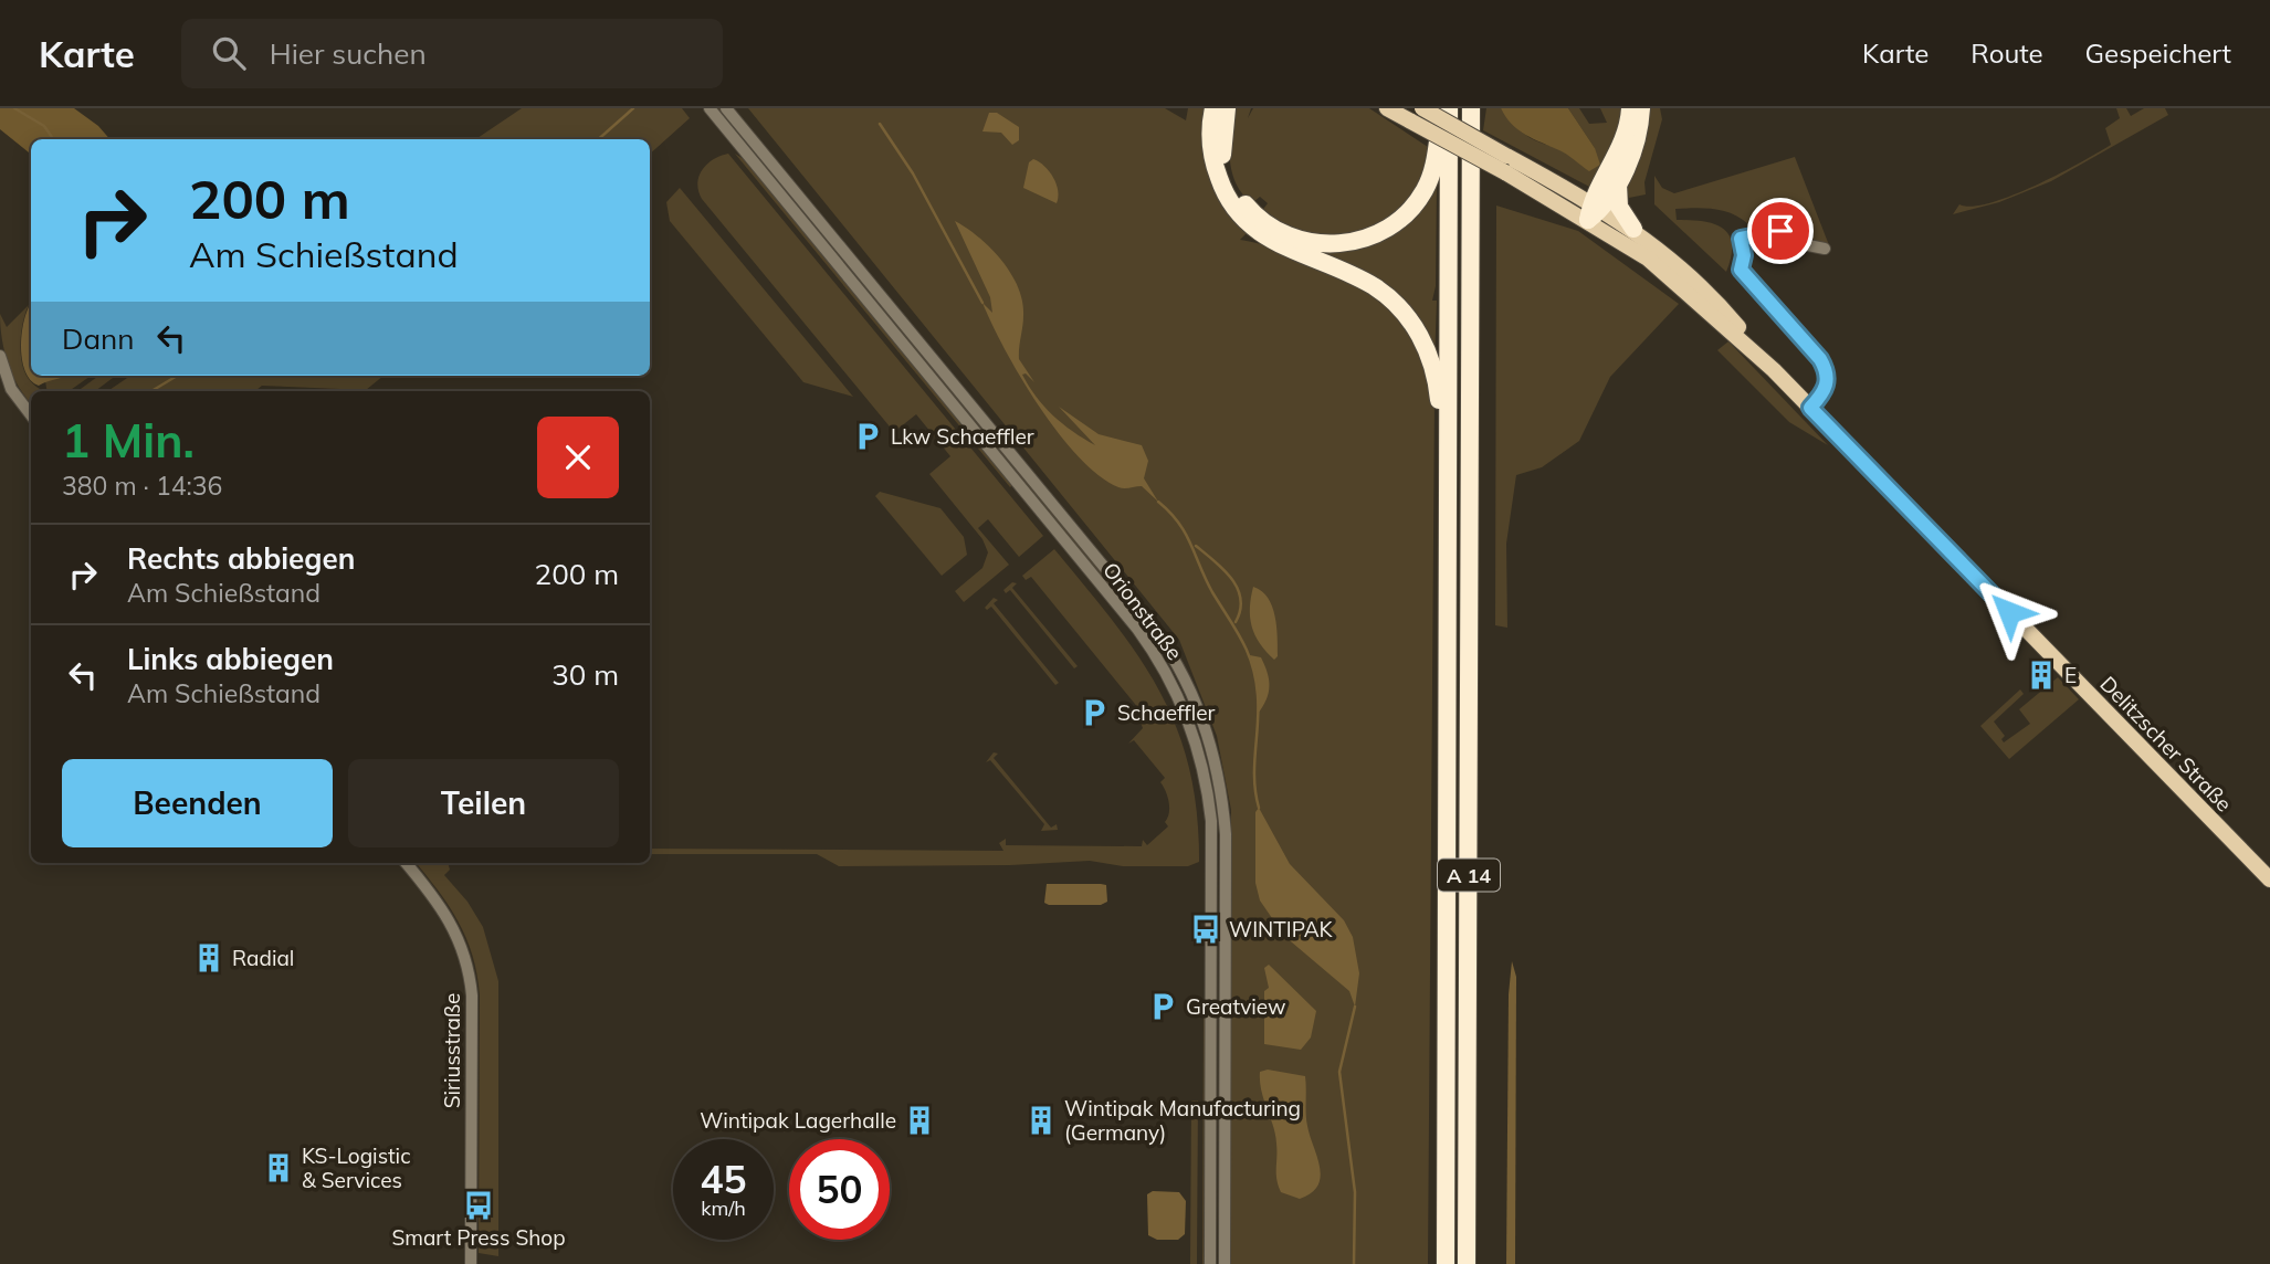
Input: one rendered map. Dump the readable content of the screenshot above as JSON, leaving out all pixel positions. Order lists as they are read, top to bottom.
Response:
{
  "streets": {
    "highway": ["A 14"],
    "main road": ["Delitzscher Straße"],
    "street": ["Orionstraße", "Siriusstraße"]
  },
  "places": {
    "parking": ["Lkw Schaeffler", "Schaeffler", "Greatview"],
    "building": [
      "E",
      "Radial",
      "Wintipak Lagerhalle",
      "Wintipak Manufacturing (Germany)",
      "KS-Logistic & Services"
    ],
    "bus stop": ["WINTIPAK", "Smart Press Shop"]
  },
  "page": {
    "header": "Karte",
    "search": "Hier suchen",
    "nav": ["Karte", "Route", "Gespeichert"],
    "turn": ["200 m", "Am Schießstand"],
    "then": "Dann",
    "heading": ["1 Min.", "380 m · 14:36"],
    "list": [
      {
        "name": "Rechts abbiegen",
        "note": "Am Schießstand",
        "value": "200 m"
      },
      {
        "name": "Links abbiegen",
        "note": "Am Schießstand",
        "value": "30 m"
      }
    ],
    "buttons": ["Beenden", "Teilen"],
    "speed": "45 km/h",
    "limit": "50"
  }
}
